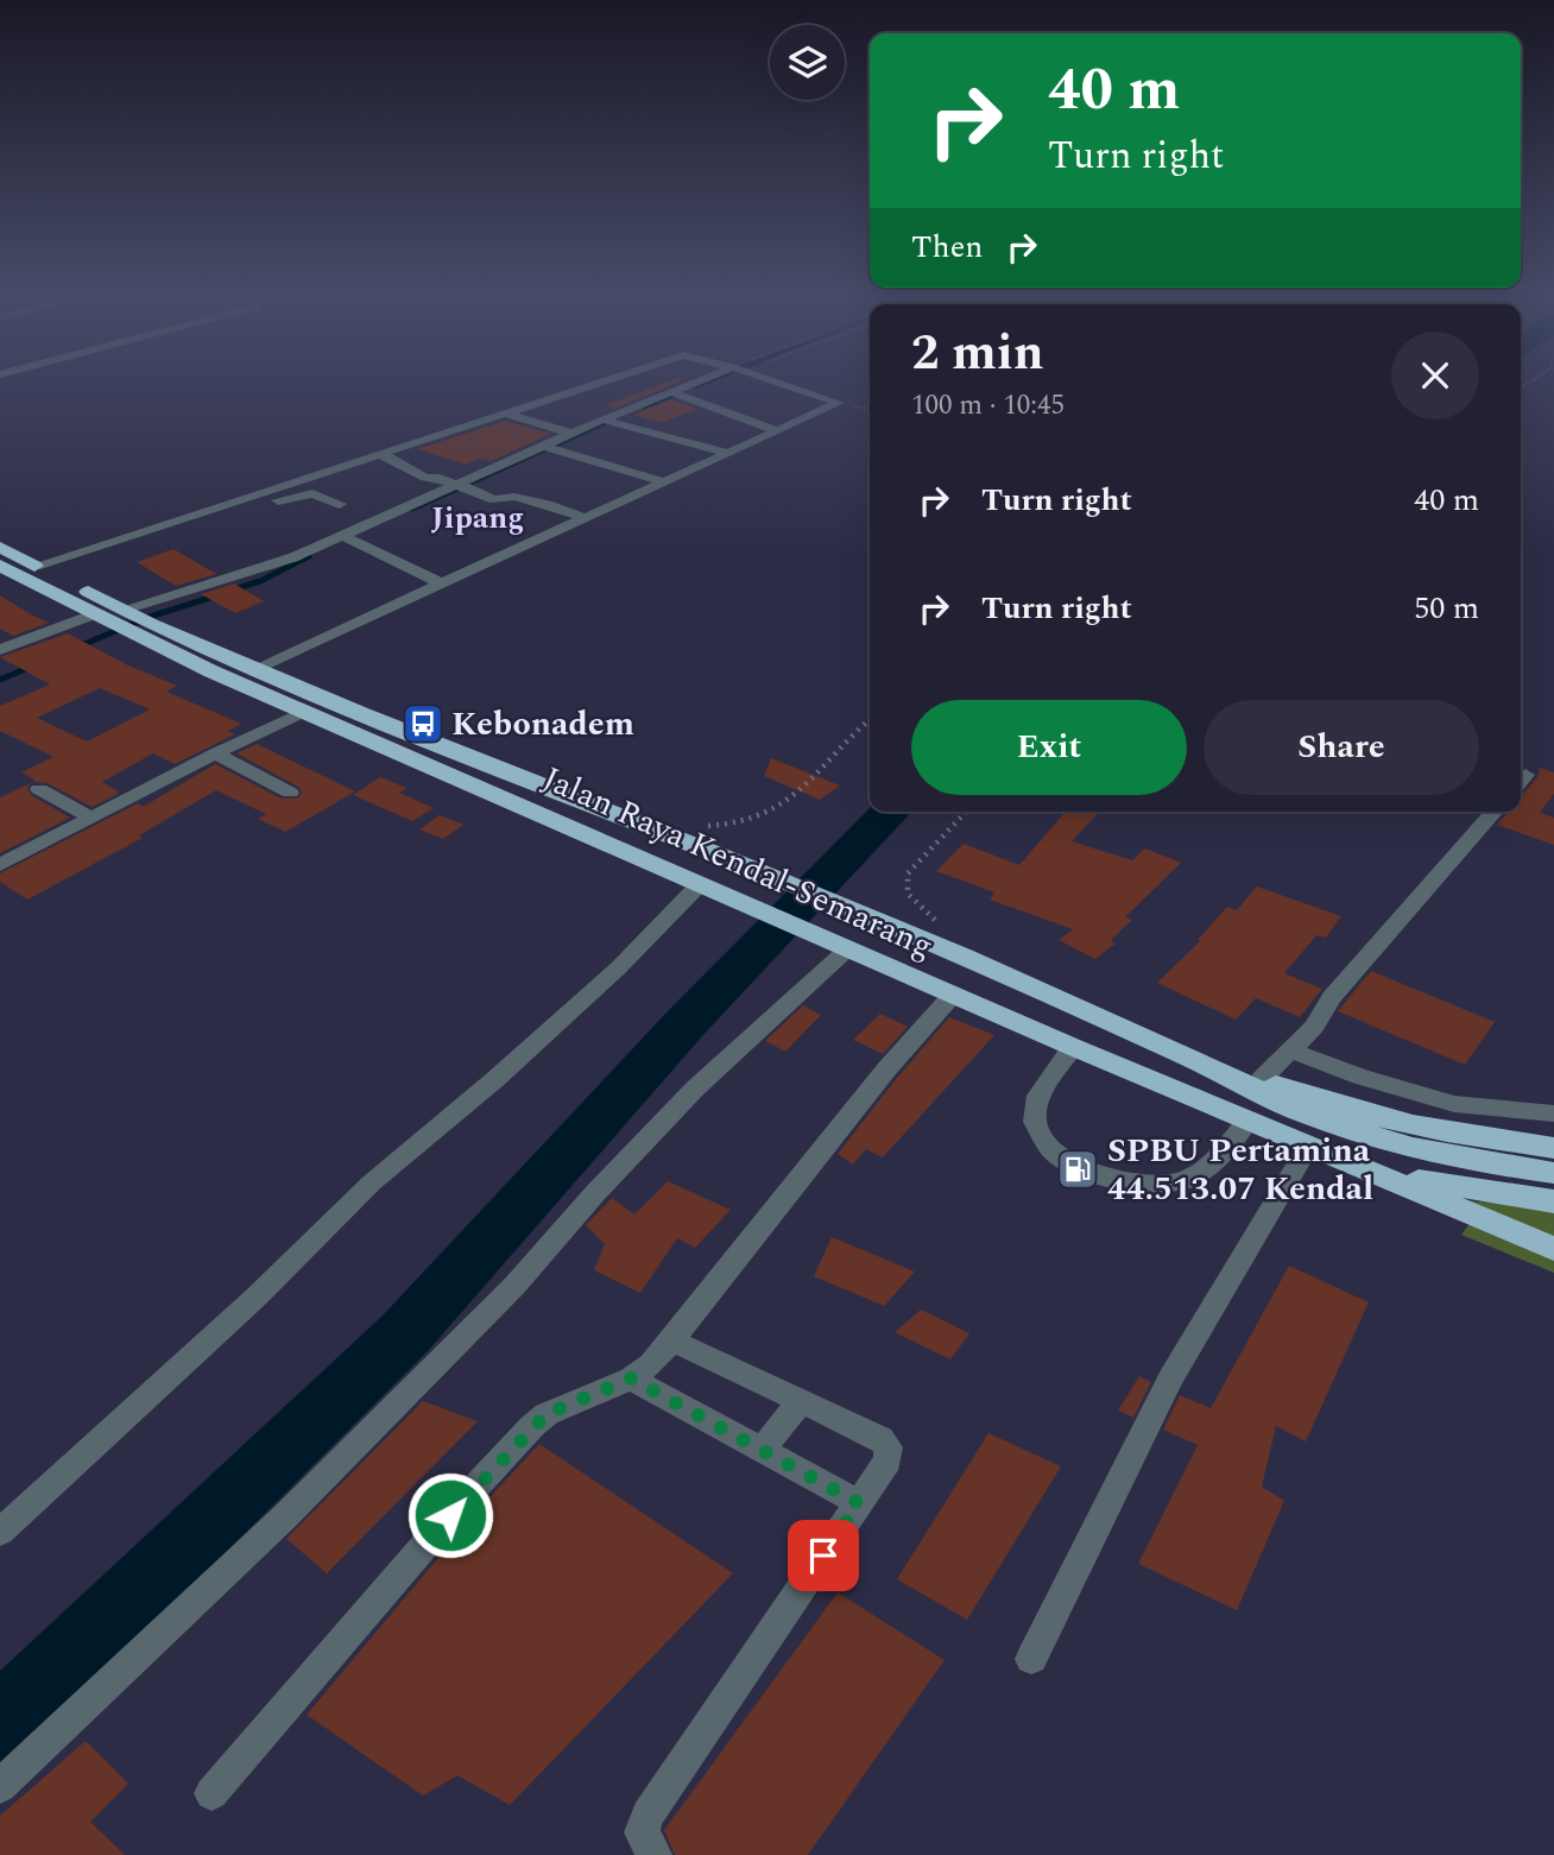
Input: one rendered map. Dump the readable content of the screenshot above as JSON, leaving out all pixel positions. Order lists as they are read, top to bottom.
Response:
{
  "streets": {
    "highway": ["Jalan Raya Kendal-Semarang"]
  },
  "districts": ["Jipang"],
  "places": {
    "bus stop": ["Kebonadem"],
    "fuel station": ["SPBU Pertamina 44.513.07 Kendal"]
  },
  "page": {
    "turn": ["40 m", "Turn right"],
    "then": "Then",
    "heading": ["2 min", "100 m · 10:45"],
    "list": [
      {
        "name": "Turn right",
        "value": "40 m"
      },
      {
        "name": "Turn right",
        "value": "50 m"
      }
    ],
    "buttons": ["Exit", "Share"]
  }
}
